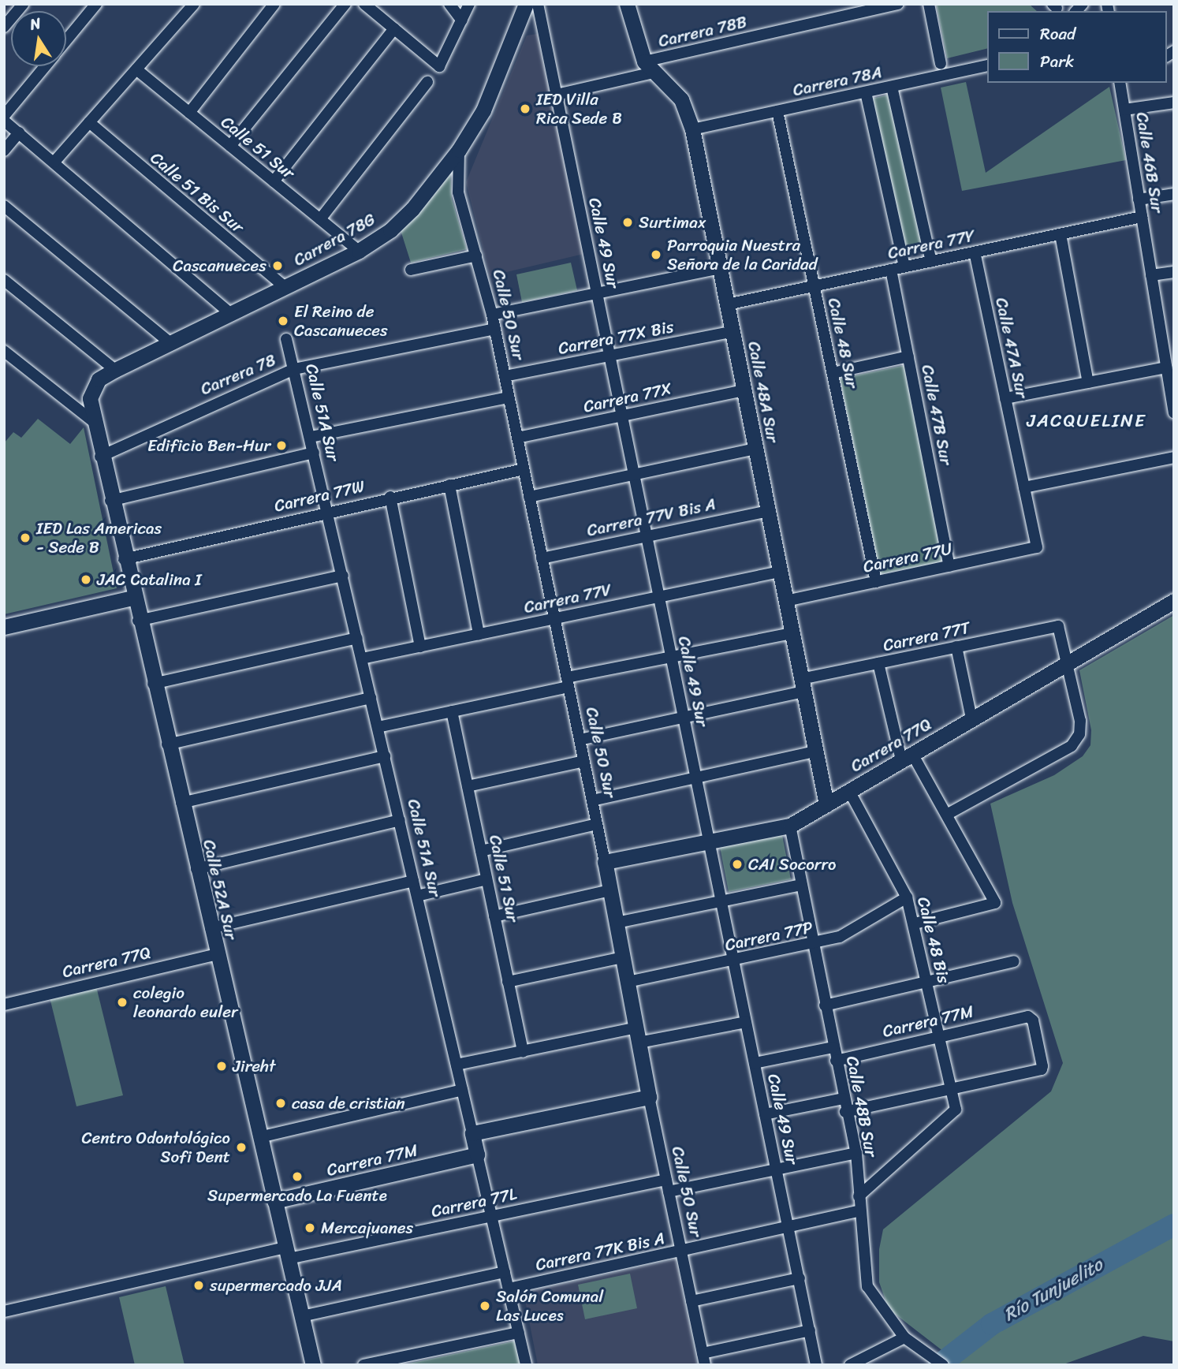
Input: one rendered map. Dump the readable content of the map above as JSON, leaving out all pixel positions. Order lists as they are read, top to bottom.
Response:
{
  "streets": {
    "street": [
      "Carrera 78B",
      "Carrera 78A",
      "Calle 51 Sur",
      "Calle 46B Sur",
      "Calle 51 Bis Sur",
      "Carrera 78G",
      "Calle 49 Sur",
      "Carrera 77Y",
      "Calle 50 Sur",
      "Carrera 77X Bis",
      "Calle 48 Sur",
      "Calle 47A Sur",
      "Carrera 78",
      "Calle 48A Sur",
      "Carrera 77X",
      "Calle 51A Sur",
      "Calle 47B Sur",
      "Carrera 77W",
      "Carrera 77V Bis A",
      "Carrera 77U",
      "Carrera 77V",
      "Carrera 77T",
      "Carrera 77Q",
      "Calle 52A Sur",
      "Carrera 77P",
      "Calle 48 Bis",
      "Carrera 77M",
      "Calle 48B Sur",
      "Carrera 77L",
      "Carrera 77K Bis A"
    ]
  },
  "crossings": [
    ["Carrera 78B", "Calle 49 Sur"],
    ["Carrera 78B", "Calle 48A Sur"],
    ["Carrera 78A", "Calle 48 Sur"],
    ["Carrera 78A", "Calle 48A Sur"],
    ["Calle 51 Sur", "Carrera 78G"],
    ["Calle 46B Sur", "Carrera 77Y"],
    ["Calle 51 Bis Sur", "Carrera 78G"],
    ["Carrera 78G", "Calle 50 Sur"],
    ["Carrera 78G", "Calle 52A Sur"],
    ["Calle 49 Sur", "Carrera 77X Bis"],
    ["Calle 49 Sur", "Carrera 77X"],
    ["Calle 49 Sur", "Carrera 77V Bis A"],
    ["Calle 49 Sur", "Carrera 77V"],
    ["Calle 49 Sur", "Carrera 77T"],
    ["Calle 49 Sur", "Carrera 77Q"],
    ["Calle 49 Sur", "Carrera 77P"],
    ["Calle 49 Sur", "Carrera 77K Bis A"],
    ["Carrera 77Y", "Calle 48 Sur"],
    ["Carrera 77Y", "Calle 47A Sur"],
    ["Carrera 77Y", "Calle 48A Sur"],
    ["Carrera 77Y", "Calle 47B Sur"],
    ["Calle 50 Sur", "Carrera 77X Bis"],
    ["Calle 50 Sur", "Carrera 78"],
    ["Calle 50 Sur", "Carrera 77X"],
    ["Calle 50 Sur", "Carrera 77W"],
    ["Calle 50 Sur", "Carrera 77V Bis A"],
    ["Calle 50 Sur", "Carrera 77V"],
    ["Calle 50 Sur", "Carrera 77T"],
    ["Calle 50 Sur", "Carrera 77Q"],
    ["Calle 50 Sur", "Carrera 77P"],
    ["Calle 50 Sur", "Carrera 77L"],
    ["Calle 50 Sur", "Carrera 77K Bis A"],
    ["Carrera 77X Bis", "Calle 48A Sur"],
    ["Calle 48 Sur", "Carrera 77U"],
    ["Calle 47A Sur", "Carrera 77U"],
    ["Carrera 78", "Calle 51A Sur"],
    ["Carrera 78", "Calle 52A Sur"],
    ["Calle 48A Sur", "Carrera 77X"],
    ["Calle 48A Sur", "Carrera 77V Bis A"],
    ["Calle 48A Sur", "Carrera 77U"],
    ["Calle 48A Sur", "Carrera 77V"],
    ["Calle 48A Sur", "Carrera 77T"],
    ["Calle 48A Sur", "Carrera 77Q"],
    ["Calle 51A Sur", "Carrera 77W"],
    ["Calle 51A Sur", "Carrera 77V"],
    ["Calle 51A Sur", "Carrera 77M"],
    ["Calle 51A Sur", "Carrera 77L"],
    ["Calle 51A Sur", "Carrera 77K Bis A"],
    ["Calle 47B Sur", "Carrera 77U"],
    ["Carrera 77W", "Calle 52A Sur"],
    ["Carrera 77T", "Carrera 77Q"],
    ["Carrera 77Q", "Calle 52A Sur"],
    ["Carrera 77Q", "Calle 48 Bis"],
    ["Carrera 77Q", "Calle 48B Sur"],
    ["Calle 52A Sur", "Carrera 77M"],
    ["Calle 52A Sur", "Carrera 77L"],
    ["Carrera 77P", "Calle 48 Bis"],
    ["Carrera 77P", "Calle 48B Sur"],
    ["Calle 48 Bis", "Carrera 77M"],
    ["Calle 48 Bis", "Calle 48B Sur"],
    ["Carrera 77M", "Calle 48B Sur"],
    ["Calle 48B Sur", "Carrera 77K Bis A"]
  ],
  "districts": ["JACQUELINE"],
  "water": ["Río Tunjuelito"],
  "places": [
    "IED Villa Rica Sede B",
    "Surtimax",
    "Parroquia Nuestra Señora de la Caridad",
    "Cascanueces",
    "El Reino de Cascanueces",
    "Edificio Ben-Hur",
    "IED Las Americas - Sede B",
    "JAC Catalina I",
    "CAI Socorro",
    "colegio leonardo euler",
    "Jireht",
    "casa de cristian",
    "Centro Odontológico Sofi Dent",
    "Supermercado La Fuente",
    "Mercajuanes",
    "supermercado JJA",
    "Salón Comunal Las Luces"
  ],
  "legend": ["Road", "Park"],
  "north": "top"
}
